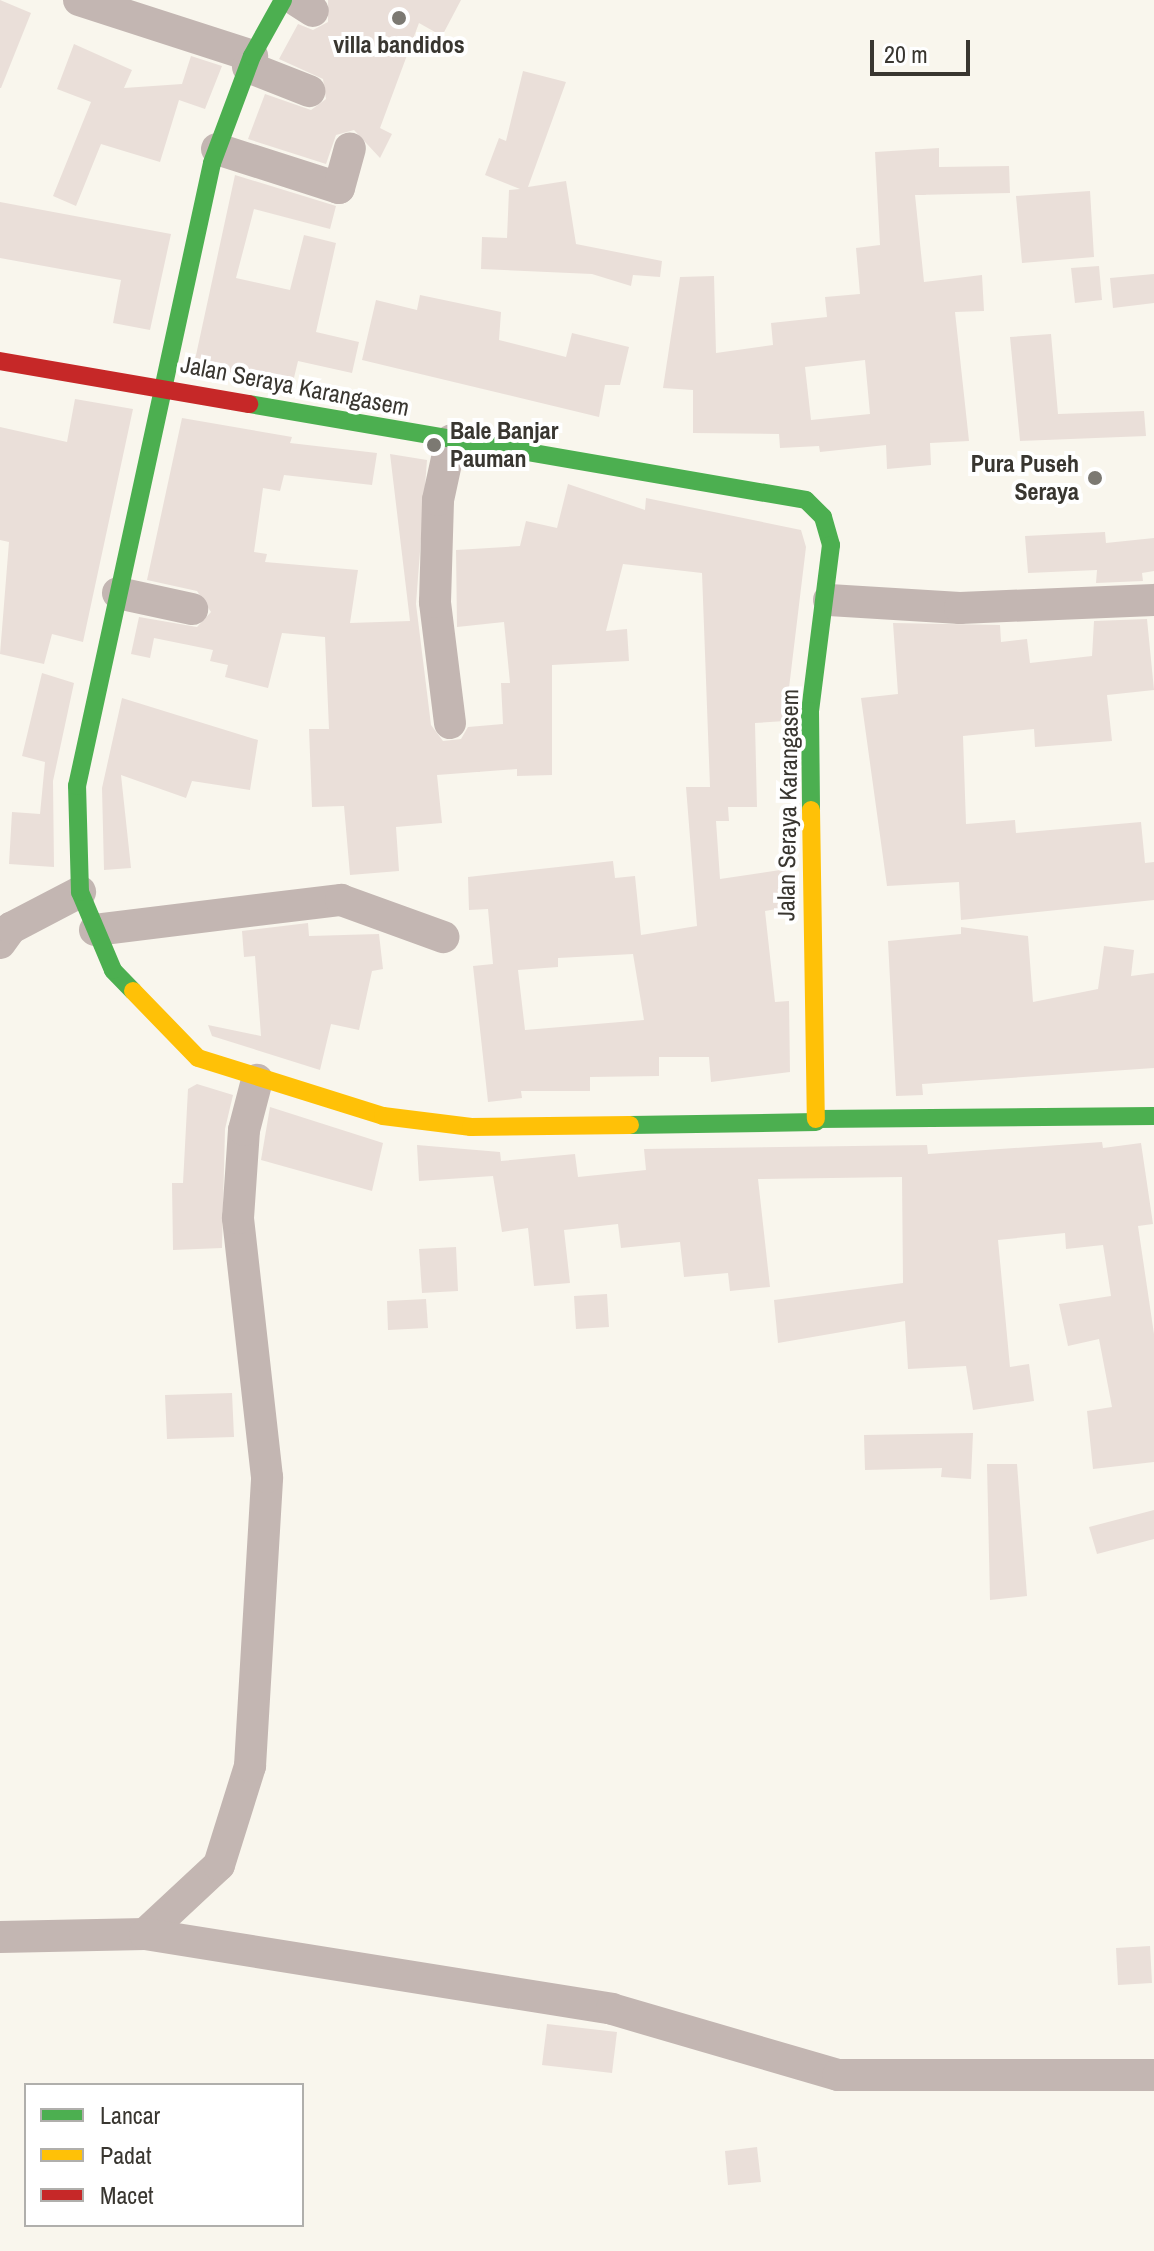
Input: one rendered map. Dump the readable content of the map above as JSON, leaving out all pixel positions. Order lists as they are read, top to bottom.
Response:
{
  "streets": {
    "street": ["Jalan Seraya Karangasem"]
  },
  "places": ["villa bandidos", "Bale Banjar Pauman", "Pura Puseh Seraya"],
  "legend": ["Lancar", "Padat", "Macet"],
  "scale_bar": "20 m"
}
